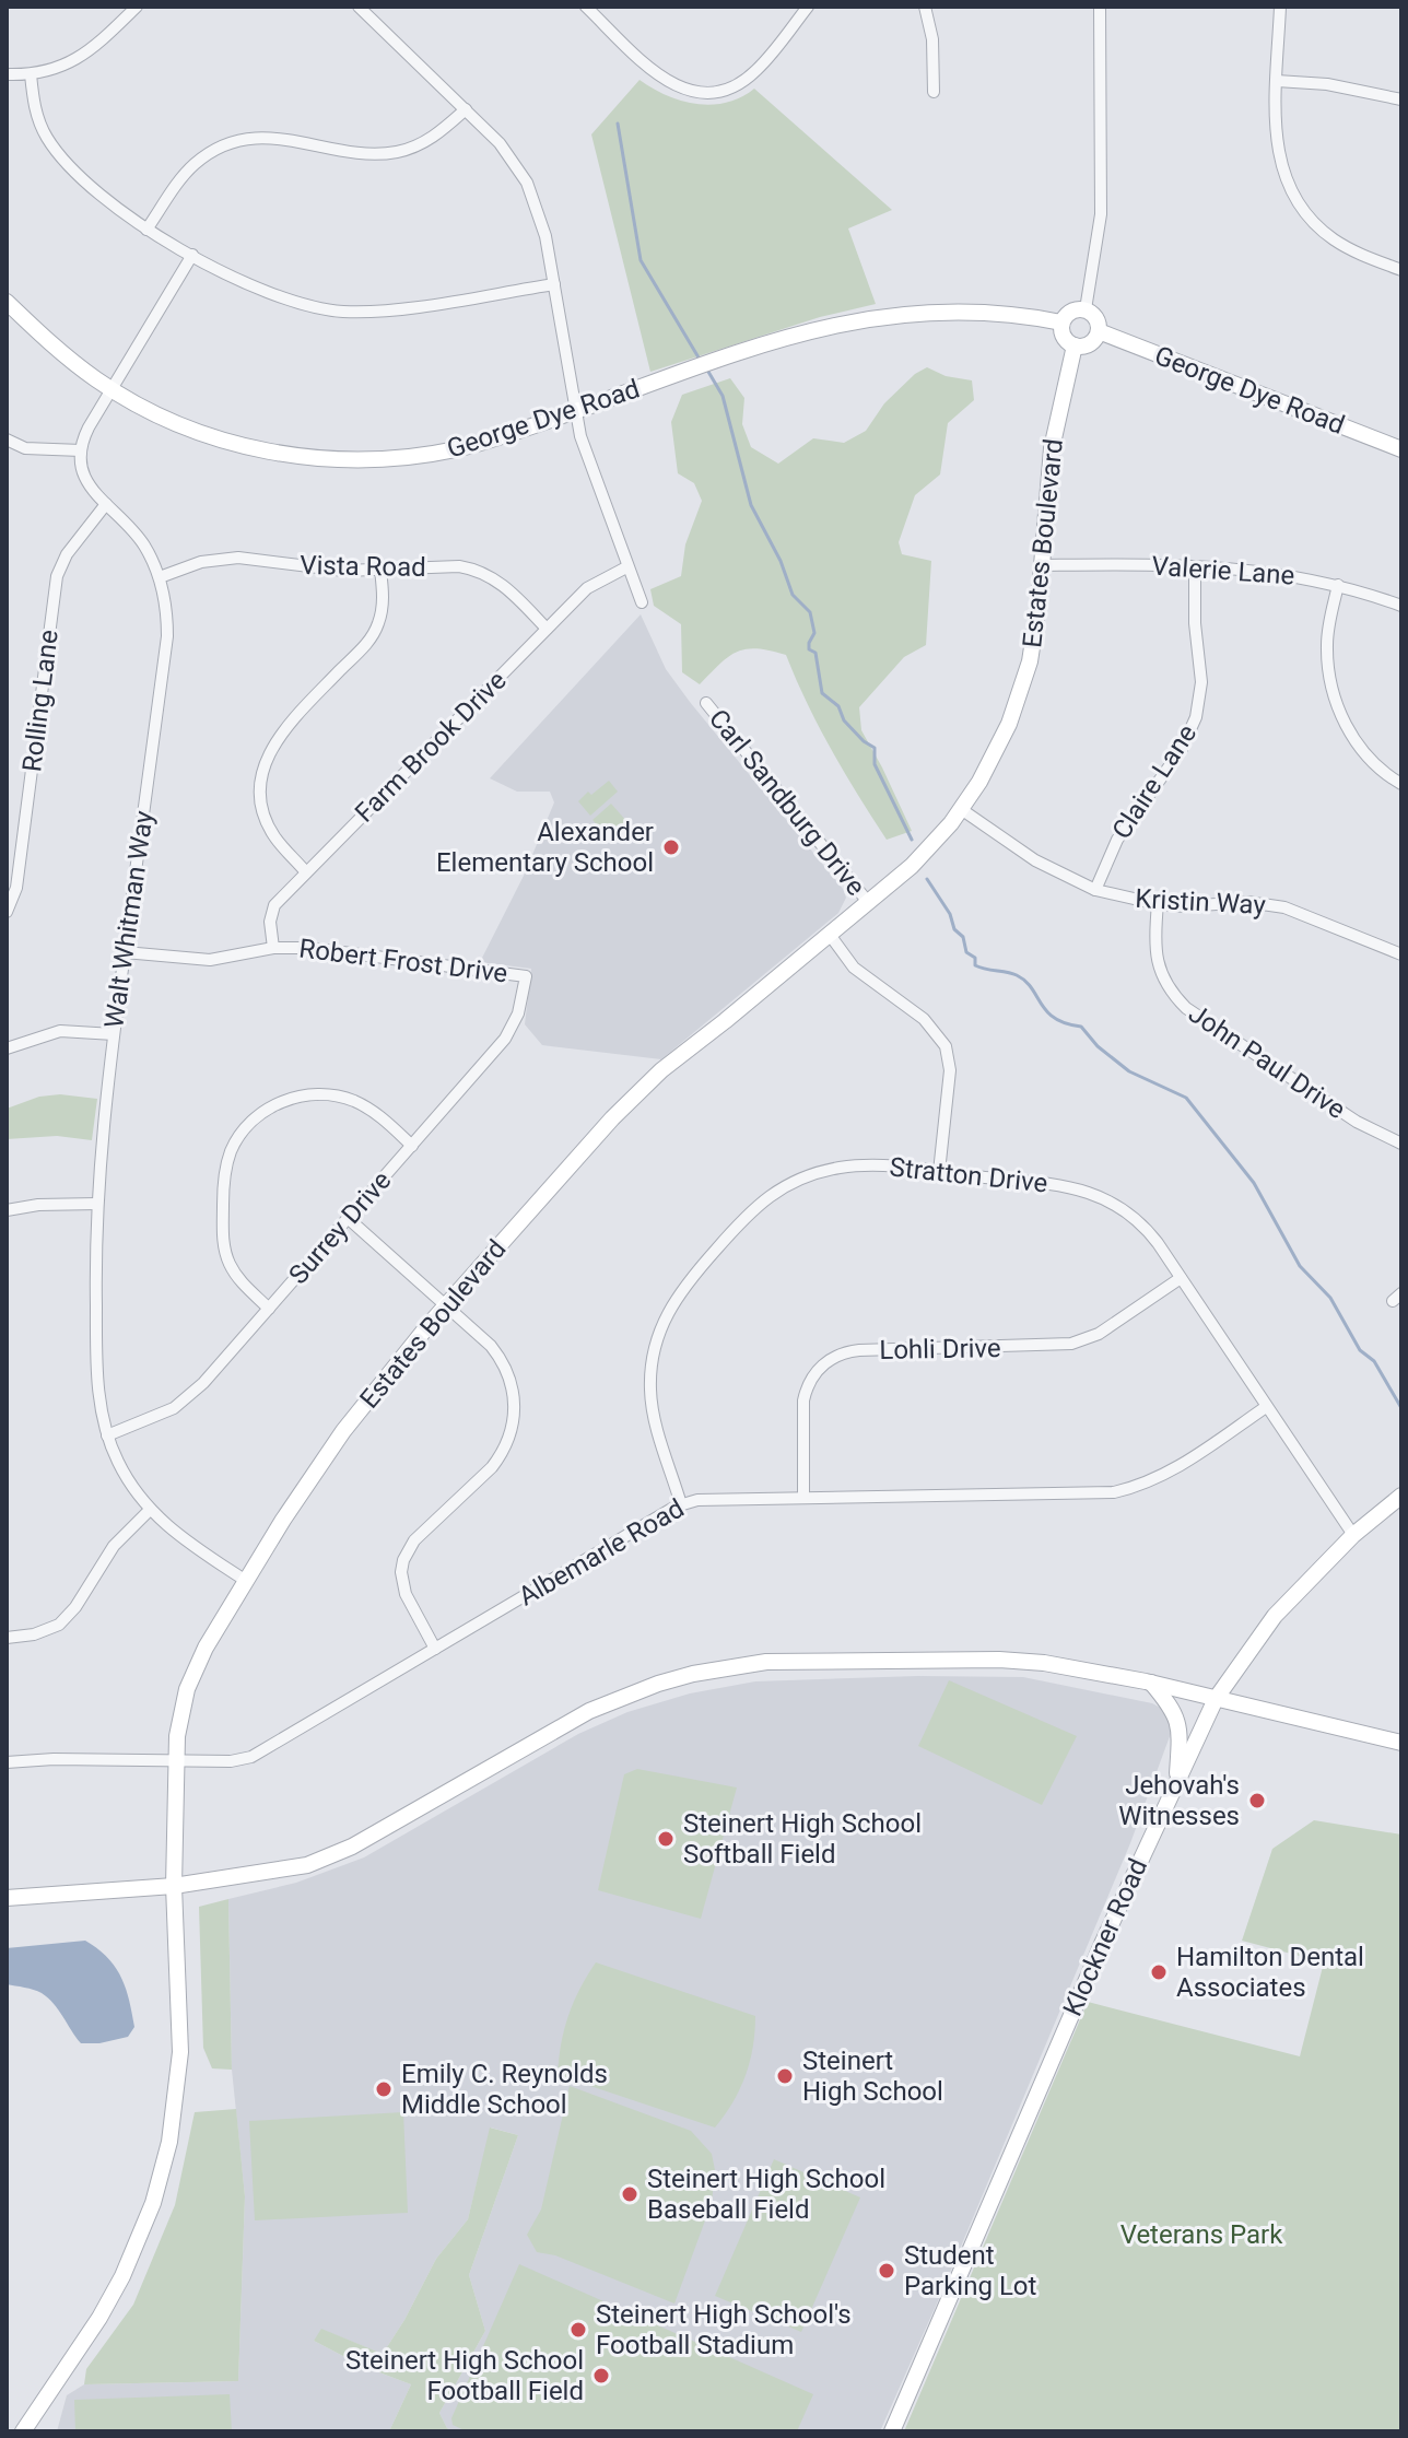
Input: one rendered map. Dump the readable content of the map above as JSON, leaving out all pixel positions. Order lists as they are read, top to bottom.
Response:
{
  "streets": {
    "street": [
      "George Dye Road",
      "Estates Boulevard",
      "Vista Road",
      "Valerie Lane",
      "Rolling Lane",
      "Farm Brook Drive",
      "Claire Lane",
      "Carl Sandburg Drive",
      "Kristin Way",
      "Walt Whitman Way",
      "Robert Frost Drive",
      "John Paul Drive",
      "Stratton Drive",
      "Surrey Drive",
      "Lohli Drive",
      "Albemarle Road",
      "Klockner Road"
    ]
  },
  "crossings": [
    ["George Dye Road", "Estates Boulevard"],
    ["Estates Boulevard", "Valerie Lane"],
    ["Estates Boulevard", "Carl Sandburg Drive"],
    ["Estates Boulevard", "Kristin Way"],
    ["Estates Boulevard", "Walt Whitman Way"],
    ["Estates Boulevard", "Albemarle Road"],
    ["Vista Road", "Farm Brook Drive"],
    ["Vista Road", "Walt Whitman Way"],
    ["Valerie Lane", "Claire Lane"],
    ["Rolling Lane", "Walt Whitman Way"],
    ["Farm Brook Drive", "Robert Frost Drive"],
    ["Claire Lane", "Kristin Way"],
    ["Kristin Way", "John Paul Drive"],
    ["Walt Whitman Way", "Robert Frost Drive"],
    ["Walt Whitman Way", "Surrey Drive"],
    ["Robert Frost Drive", "Surrey Drive"],
    ["Stratton Drive", "Lohli Drive"],
    ["Stratton Drive", "Albemarle Road"],
    ["Stratton Drive", "Klockner Road"],
    ["Lohli Drive", "Albemarle Road"]
  ],
  "parks": ["Veterans Park"],
  "places": [
    "Alexander Elementary School",
    "Jehovah's Witnesses",
    "Steinert High School Softball Field",
    "Hamilton Dental Associates",
    "Steinert High School",
    "Emily C. Reynolds Middle School",
    "Steinert High School Baseball Field",
    "Student Parking Lot",
    "Steinert High School's Football Stadium",
    "Steinert High School Football Field"
  ]
}
